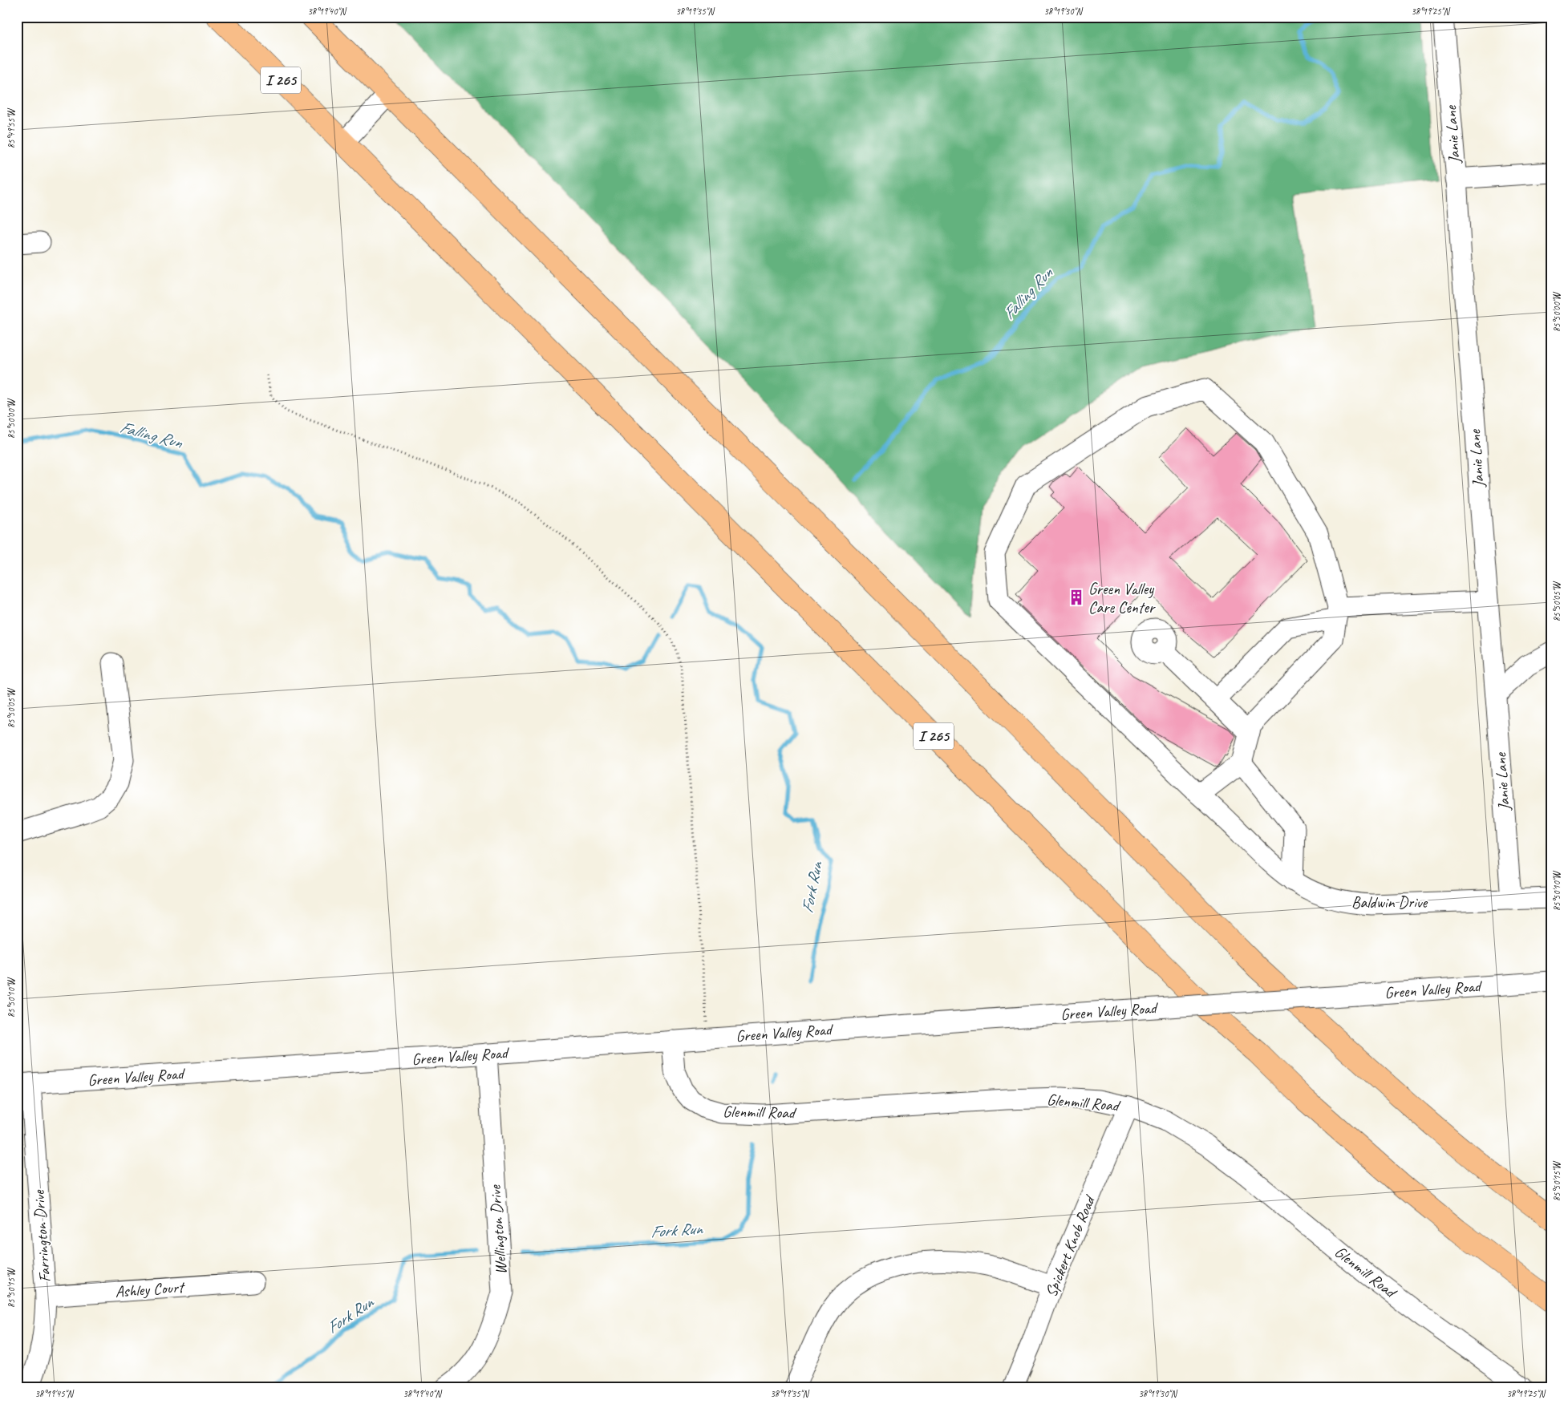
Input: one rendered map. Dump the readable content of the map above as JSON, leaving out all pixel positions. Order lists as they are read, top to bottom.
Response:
{
  "streets": {
    "highway": ["I 265"],
    "street": [
      "Janie Lane",
      "Baldwin Drive",
      "Green Valley Road",
      "Glenmill Road",
      "Wellington Drive",
      "Farrington Drive",
      "Spickert Knob Road",
      "Ashley Court"
    ]
  },
  "crossings": [
    ["Janie Lane", "Baldwin Drive"],
    ["Green Valley Road", "Glenmill Road"],
    ["Green Valley Road", "Wellington Drive"],
    ["Green Valley Road", "Farrington Drive"],
    ["Glenmill Road", "Spickert Knob Road"],
    ["Farrington Drive", "Ashley Court"]
  ],
  "water": ["Falling Run", "Fork Run"],
  "places": {
    "building": ["Green Valley Care Center"]
  },
  "coordinates": [
    "38°19'40\"N",
    "38°19'35\"N",
    "38°19'30\"N",
    "38°19'25\"N",
    "85°49'55\"W",
    "85°50'00\"W",
    "85°50'05\"W",
    "85°50'10\"W",
    "85°50'15\"W",
    "38°19'45\"N"
  ]
}
